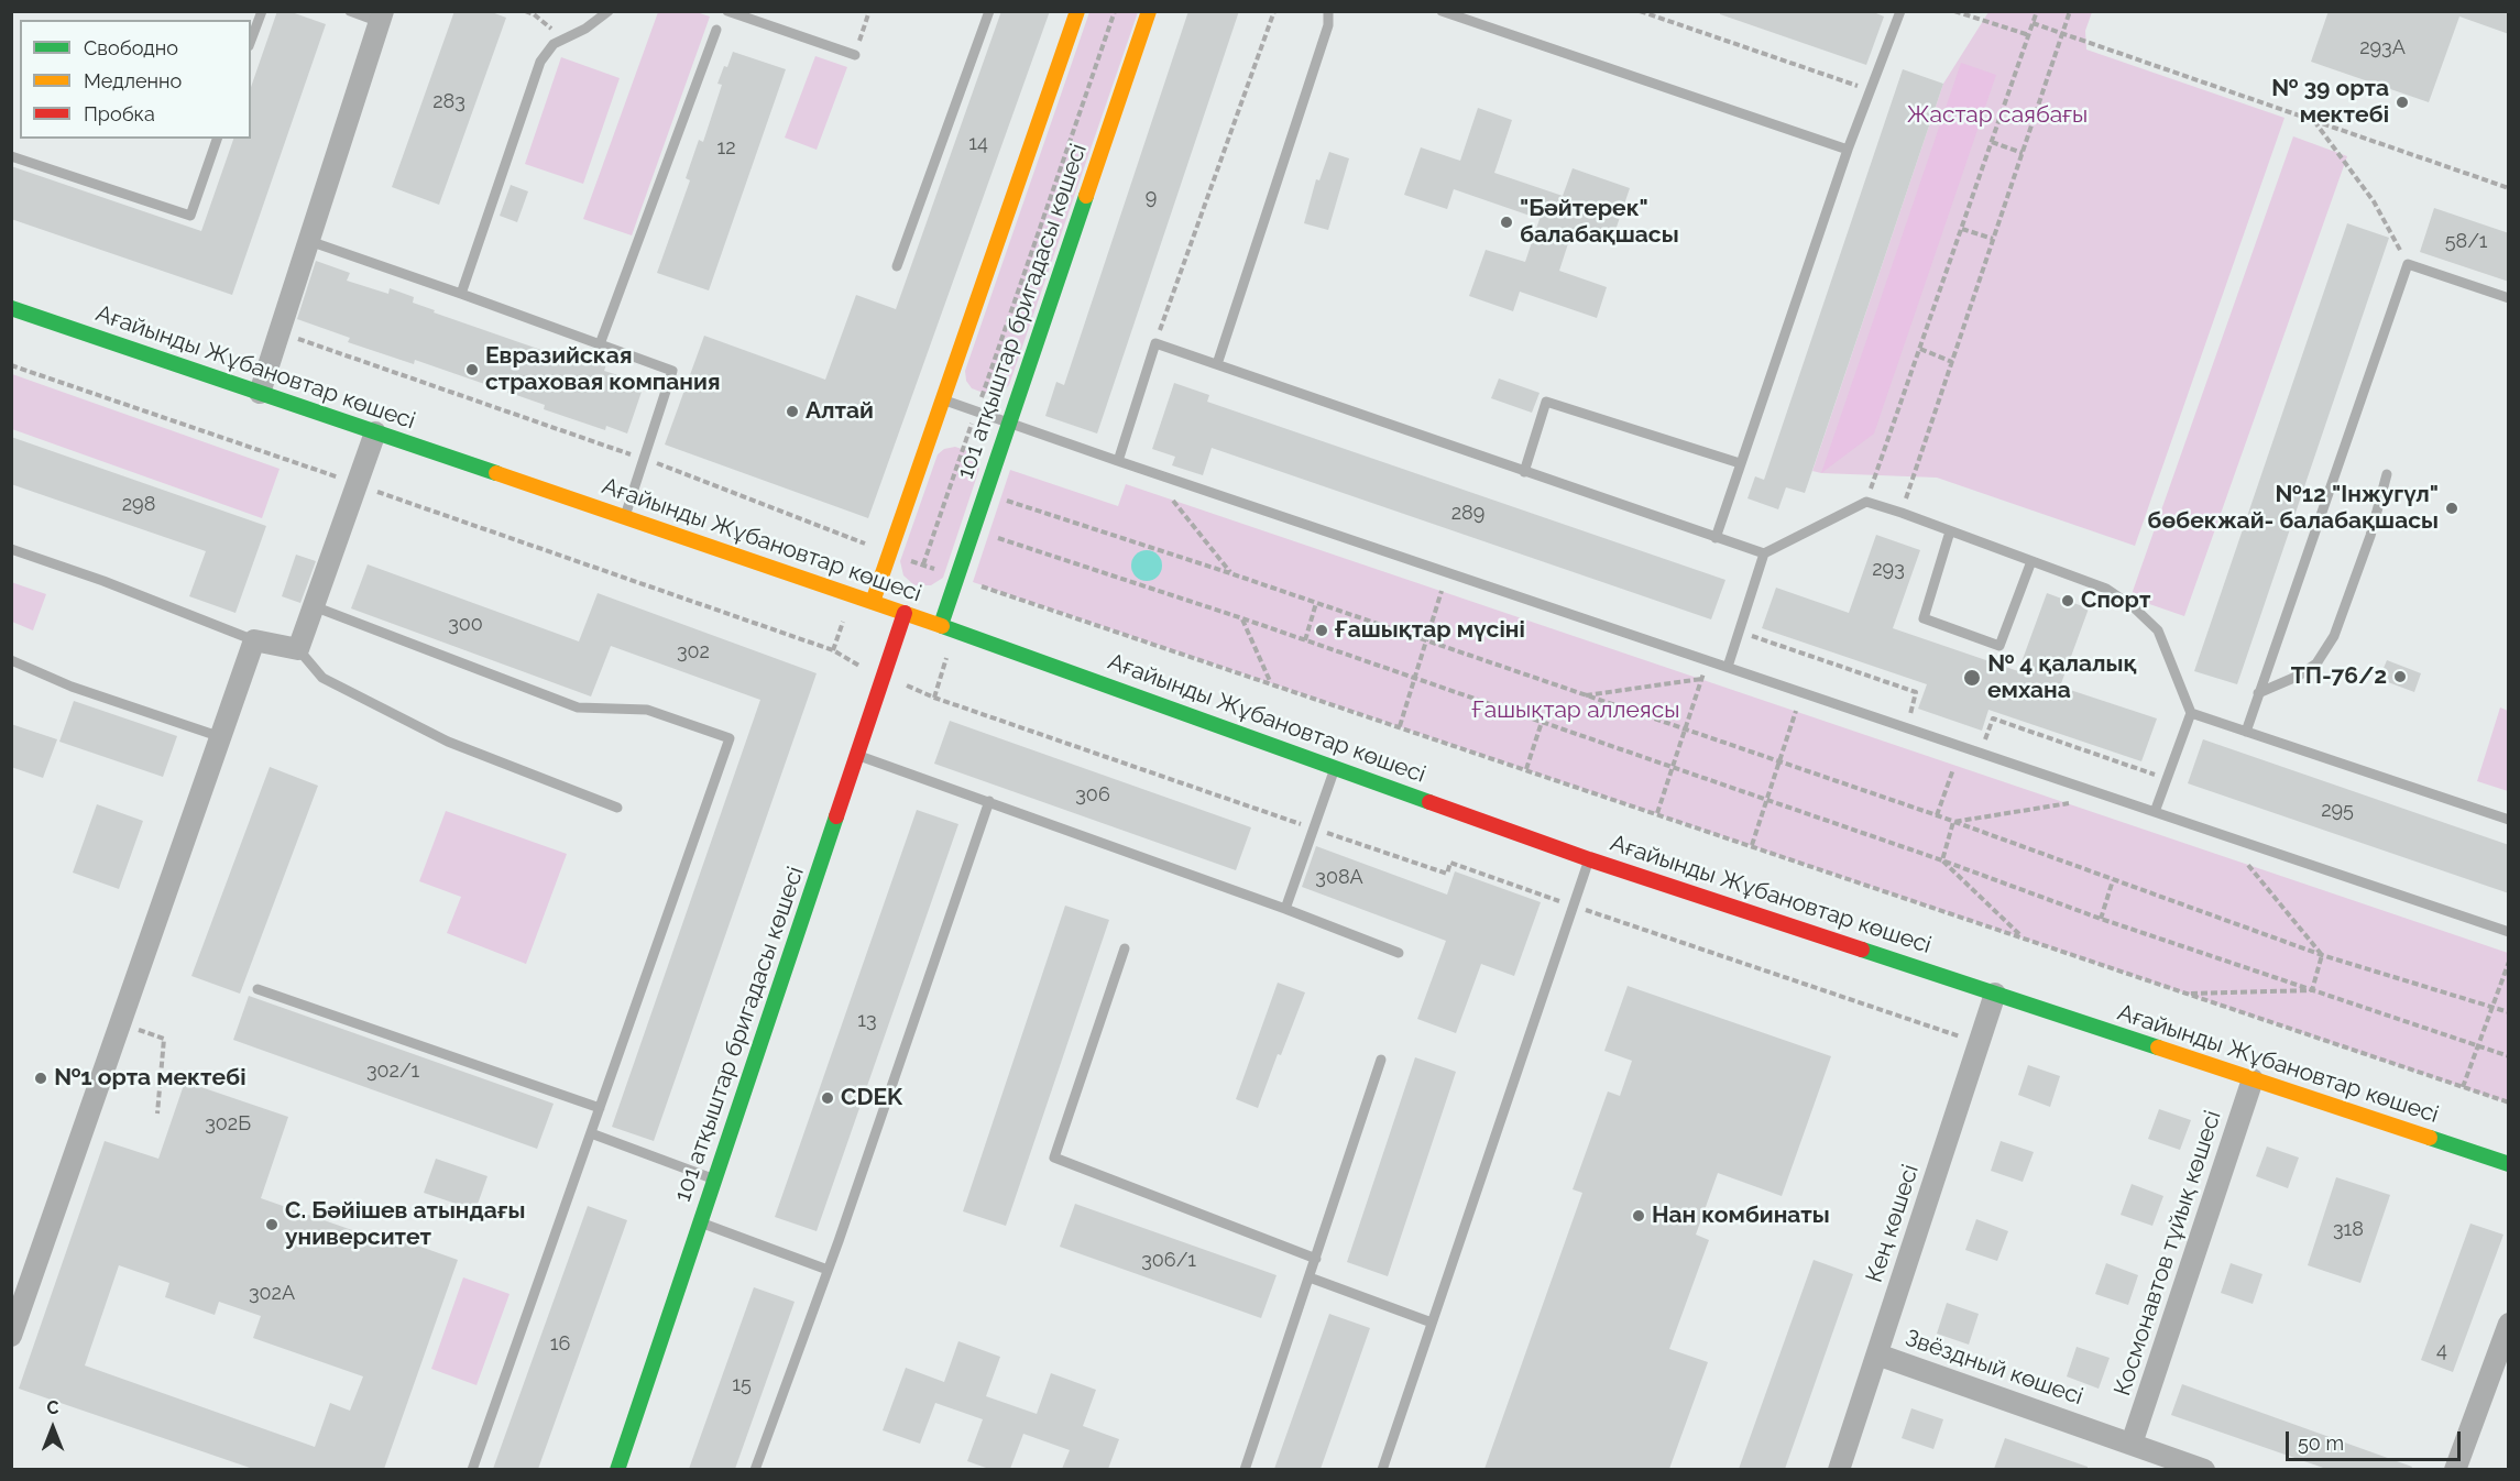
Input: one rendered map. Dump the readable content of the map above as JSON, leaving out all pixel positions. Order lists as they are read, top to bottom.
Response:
{
  "streets": {
    "street": [
      "101 атқыштар бригадасы көшесі",
      "Ағайынды Жұбановтар көшесі",
      "Кең көшесі",
      "Космонавтов тұйық көшесі",
      "Звёздный көшесі"
    ]
  },
  "crossings": [
    ["101 атқыштар бригадасы көшесі", "Ағайынды Жұбановтар көшесі"],
    ["Ағайынды Жұбановтар көшесі", "Кең көшесі"],
    ["Ағайынды Жұбановтар көшесі", "Космонавтов тұйық көшесі"],
    ["Кең көшесі", "Звёздный көшесі"],
    ["Космонавтов тұйық көшесі", "Звёздный көшесі"]
  ],
  "parks": ["Жастар саябағы", "Ғашықтар аллеясы"],
  "places": [
    "№ 39 орта мектебі",
    "\"Бәйтерек\" балабақшасы",
    "Евразийская страховая компания",
    "Алтай",
    "№12 \"Інжугүл\" бөбекжай- балабақшасы",
    "Спорт",
    "Ғашықтар мүсіні",
    "ТП-76/2",
    "№ 4 қалалық емхана",
    "№1 орта мектебі",
    "CDEK",
    "Нан комбинаты",
    "С. Бәйішев атындағы университет"
  ],
  "house_numbers": [
    "293А",
    "283",
    "14",
    "12",
    "9",
    "58/1",
    "298",
    "289",
    "293",
    "300",
    "302",
    "306",
    "295",
    "308А",
    "13",
    "302/1",
    "302Б",
    "318",
    "306/1",
    "302А",
    "16",
    "4",
    "15"
  ],
  "legend": ["Свободно", "Медленно", "Пробка"],
  "scale_bar": "50 m",
  "north": "top"
}
